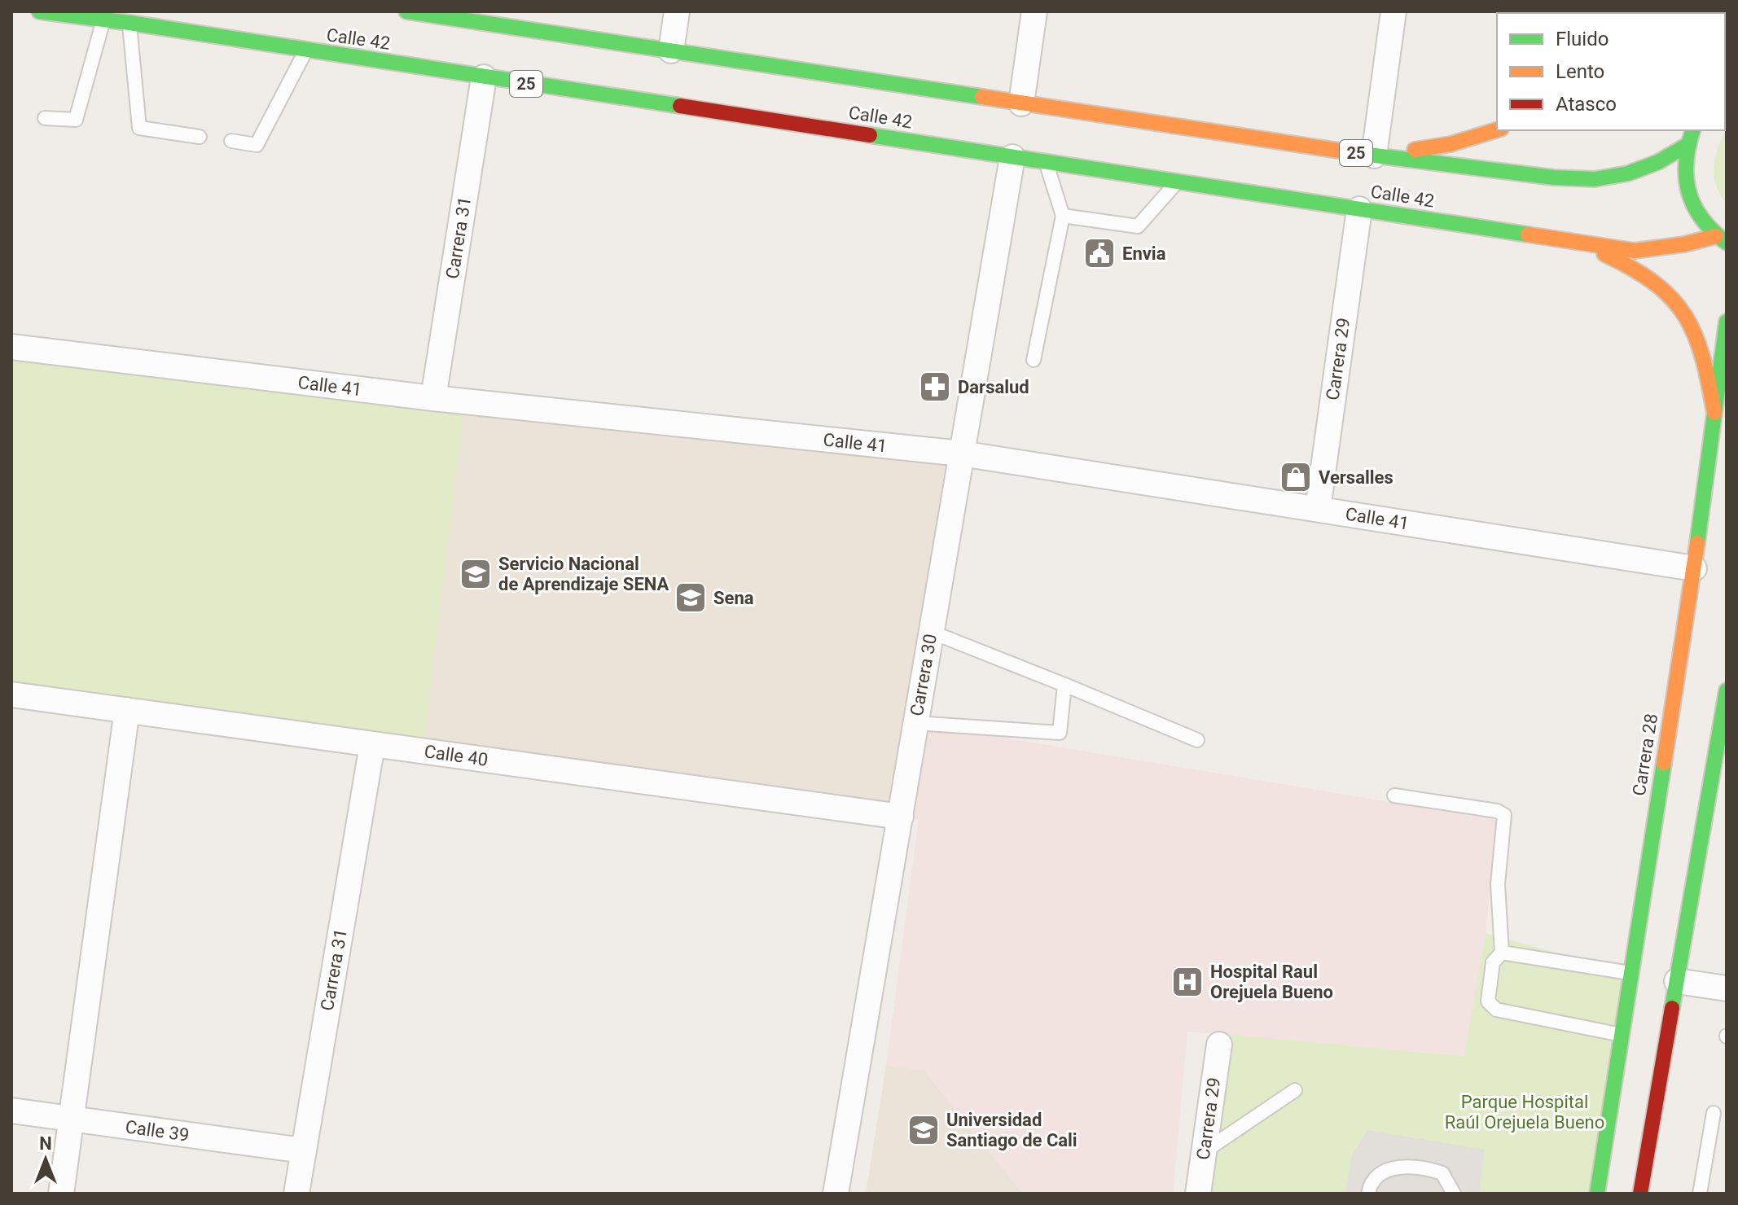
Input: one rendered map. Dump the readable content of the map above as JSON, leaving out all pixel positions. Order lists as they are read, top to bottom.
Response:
{
  "streets": {
    "main road": ["Calle 42", "25", "Carrera 28"],
    "street": [
      "Carrera 31",
      "Carrera 29",
      "Calle 41",
      "Carrera 30",
      "Calle 40",
      "Calle 39"
    ]
  },
  "crossings": [
    ["Calle 42", "25"],
    ["Calle 42", "Carrera 31"],
    ["Calle 42", "Carrera 29"],
    ["Calle 42", "Carrera 30"],
    ["Carrera 31", "Calle 41"],
    ["Carrera 31", "Calle 40"],
    ["Carrera 31", "Calle 39"],
    ["Carrera 29", "Calle 41"],
    ["Calle 41", "Carrera 30"],
    ["Calle 41", "Carrera 28"],
    ["Carrera 30", "Calle 40"]
  ],
  "parks": ["Parque Hospital Raúl Orejuela Bueno"],
  "places": {
    "public building": ["Envia"],
    "pharmacy": ["Darsalud"],
    "shop": ["Versalles"],
    "school or university": ["Servicio Nacional de Aprendizaje SENA", "Sena", "Universidad Santiago de Cali"],
    "hospital": ["Hospital Raul Orejuela Bueno"]
  },
  "legend": ["Fluido", "Lento", "Atasco"],
  "north": "top"
}
